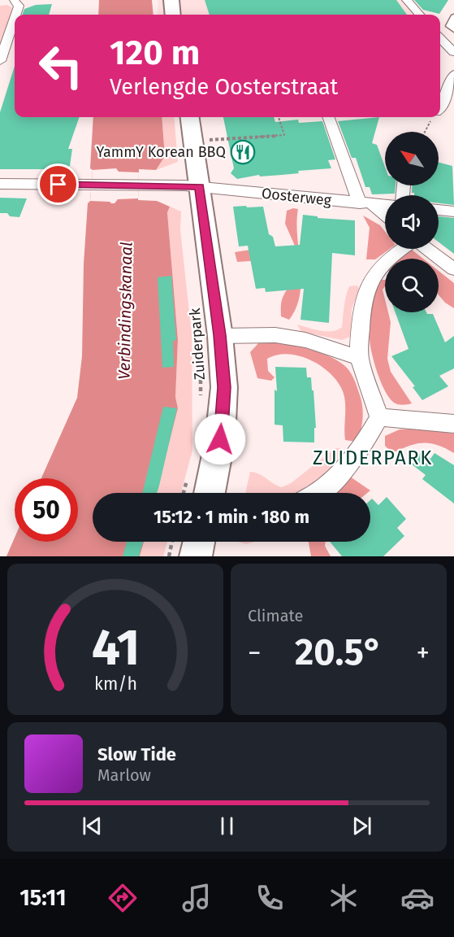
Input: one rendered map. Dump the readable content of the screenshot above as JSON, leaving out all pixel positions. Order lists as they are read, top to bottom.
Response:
{
  "streets": {
    "main road": ["Zuiderpark"],
    "street": ["Oosterweg"]
  },
  "crossings": [
    ["Oosterweg", "Zuiderpark"]
  ],
  "districts": ["ZUIDERPARK"],
  "water": ["Verbindingskanaal"],
  "places": {
    "restaurant": ["YammY Korean BBQ"]
  },
  "north": "top left",
  "page": {
    "turn": ["120 m", "Verlengde Oosterstraat"],
    "limit": "50",
    "trip": "15:12 · 1 min · 180 m",
    "tile": "Climate",
    "heat": ["−", "20.5°", "+"],
    "song": ["Slow Tide", "Marlow"],
    "tabs": "15:11",
    "gauge": ["41", "km/h"]
  }
}
